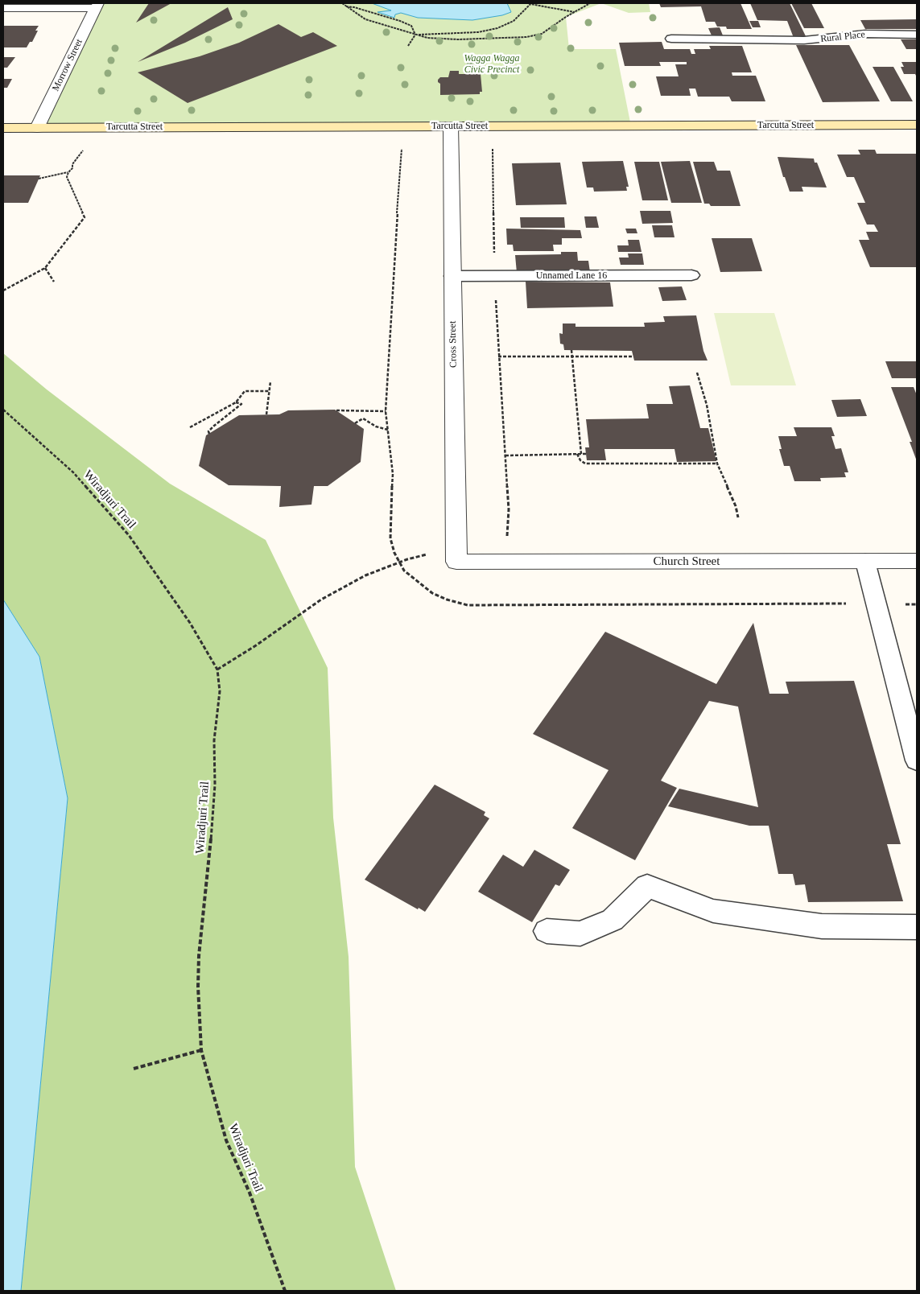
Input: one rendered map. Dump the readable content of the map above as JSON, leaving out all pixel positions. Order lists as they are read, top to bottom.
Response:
{
  "streets": {
    "street": [
      "Morrow Street",
      "Tarcutta Street",
      "Cross Street",
      "Church Street"
    ],
    "lane": ["Rural Place", "Unnamed Lane 16"],
    "path": ["Wiradjuri Trail"]
  },
  "crossings": [
    ["Morrow Street", "Tarcutta Street"],
    ["Tarcutta Street", "Cross Street"],
    ["Unnamed Lane 16", "Cross Street"],
    ["Cross Street", "Church Street"]
  ],
  "parks": ["Wagga Wagga Civic Precinct"]
}
